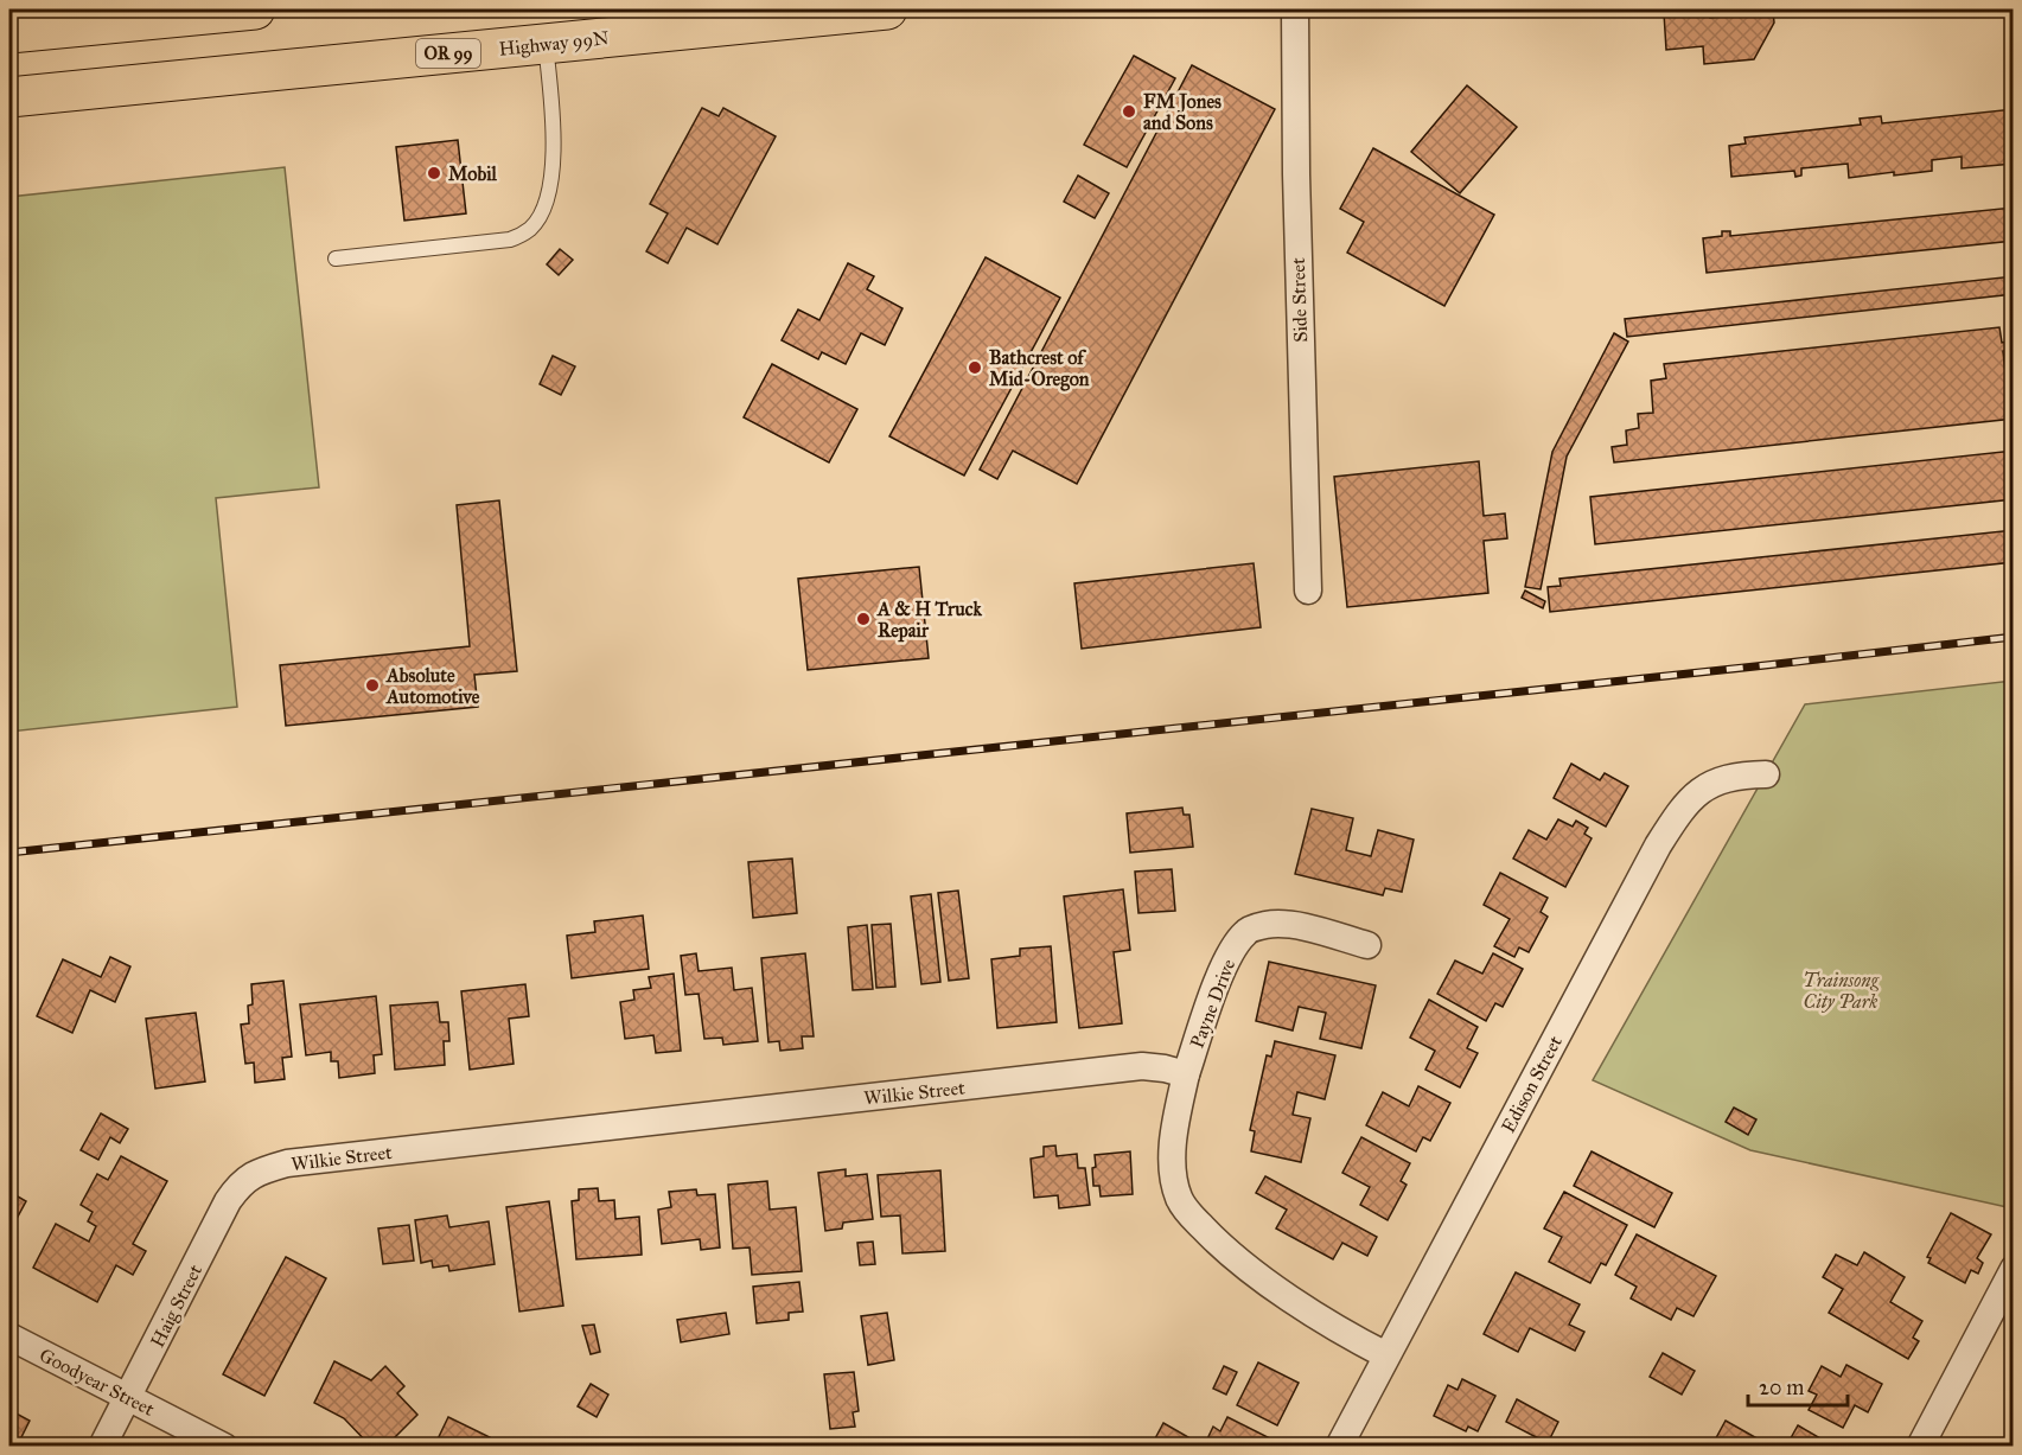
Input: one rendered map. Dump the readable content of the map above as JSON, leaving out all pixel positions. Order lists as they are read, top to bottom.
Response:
{
  "streets": {
    "main road": ["Highway 99N", "OR 99"],
    "street": [
      "Side Street",
      "Payne Drive",
      "Edison Street",
      "Wilkie Street",
      "Haig Street",
      "Goodyear Street"
    ]
  },
  "crossings": [
    ["Payne Drive", "Wilkie Street"],
    ["Wilkie Street", "Haig Street"],
    ["Haig Street", "Goodyear Street"]
  ],
  "parks": ["Trainsong City Park"],
  "places": [
    "FM Jones and Sons",
    "Mobil",
    "Bathcrest of Mid-Oregon",
    "A & H Truck Repair",
    "Absolute Automotive"
  ],
  "scale_bar": "20 m"
}
